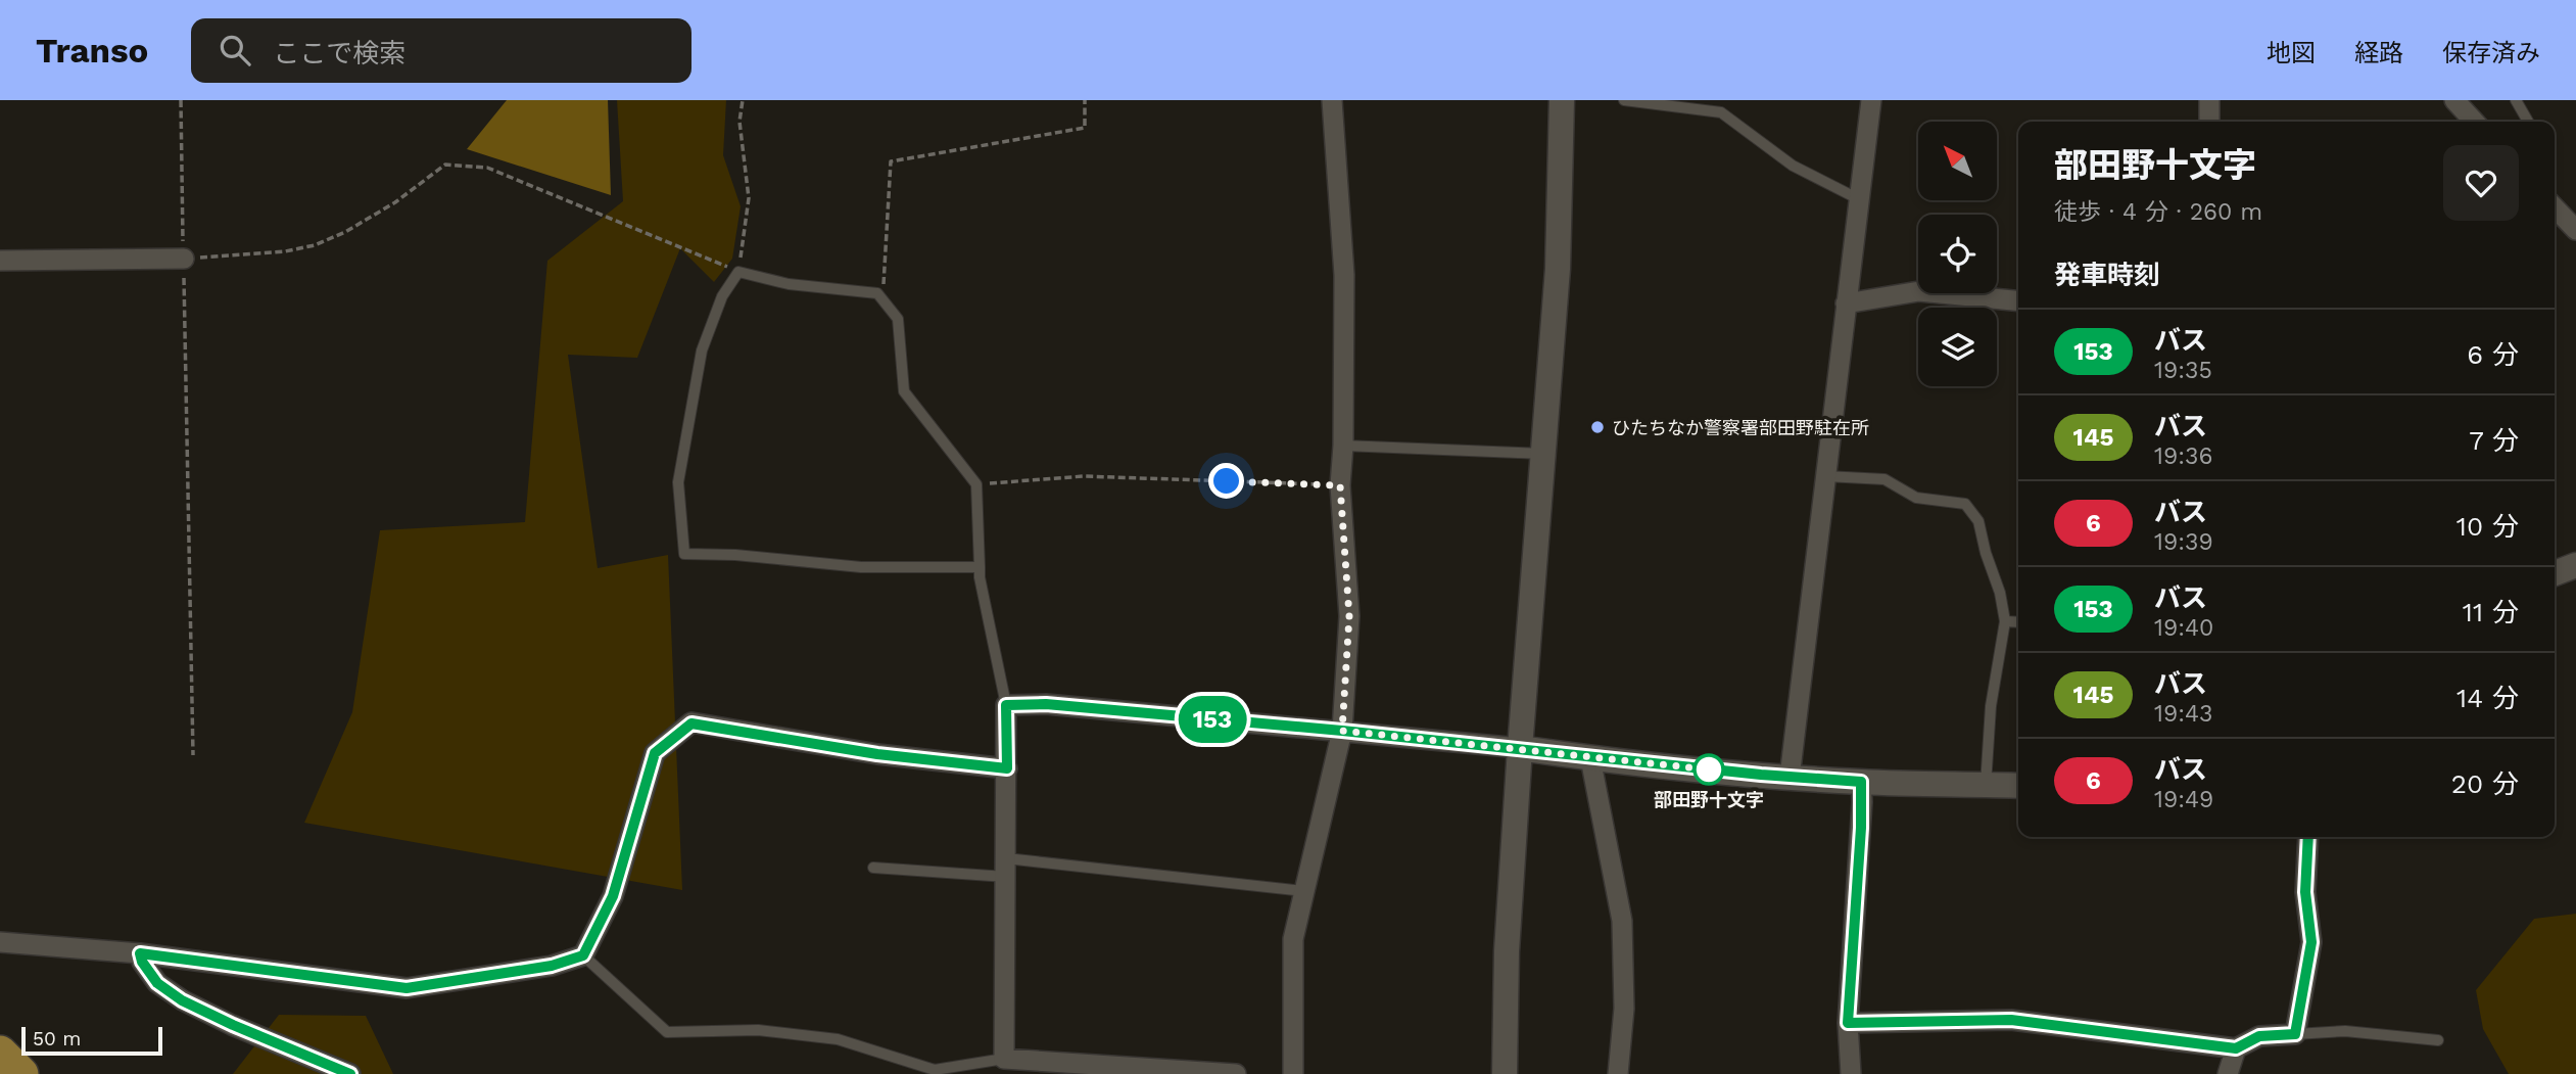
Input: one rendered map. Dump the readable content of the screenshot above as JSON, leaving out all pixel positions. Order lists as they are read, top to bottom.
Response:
{
  "places": ["ひたちなか警察署部田野駐在所", "部田野十文字"],
  "lines": ["bus line 153"],
  "scale_bar": "50 m",
  "north": "top left",
  "page": {
    "header": "Transo",
    "search": "ここで検索",
    "nav": ["地図", "経路", "保存済み"],
    "on_map": "153",
    "heading": [
      ["部田野十文字", "徒歩 · 4 分 · 260 m"],
      "発車時刻"
    ],
    "list": [
      {
        "mark": "153",
        "name": "バス",
        "note": "19:35",
        "value": "6 分"
      },
      {
        "mark": "145",
        "name": "バス",
        "note": "19:36",
        "value": "7 分"
      },
      {
        "mark": "6",
        "name": "バス",
        "note": "19:39",
        "value": "10 分"
      },
      {
        "mark": "153",
        "name": "バス",
        "note": "19:40",
        "value": "11 分"
      },
      {
        "mark": "145",
        "name": "バス",
        "note": "19:43",
        "value": "14 分"
      },
      {
        "mark": "6",
        "name": "バス",
        "note": "19:49",
        "value": "20 分"
      }
    ],
    "scale": "50 m"
  }
}
